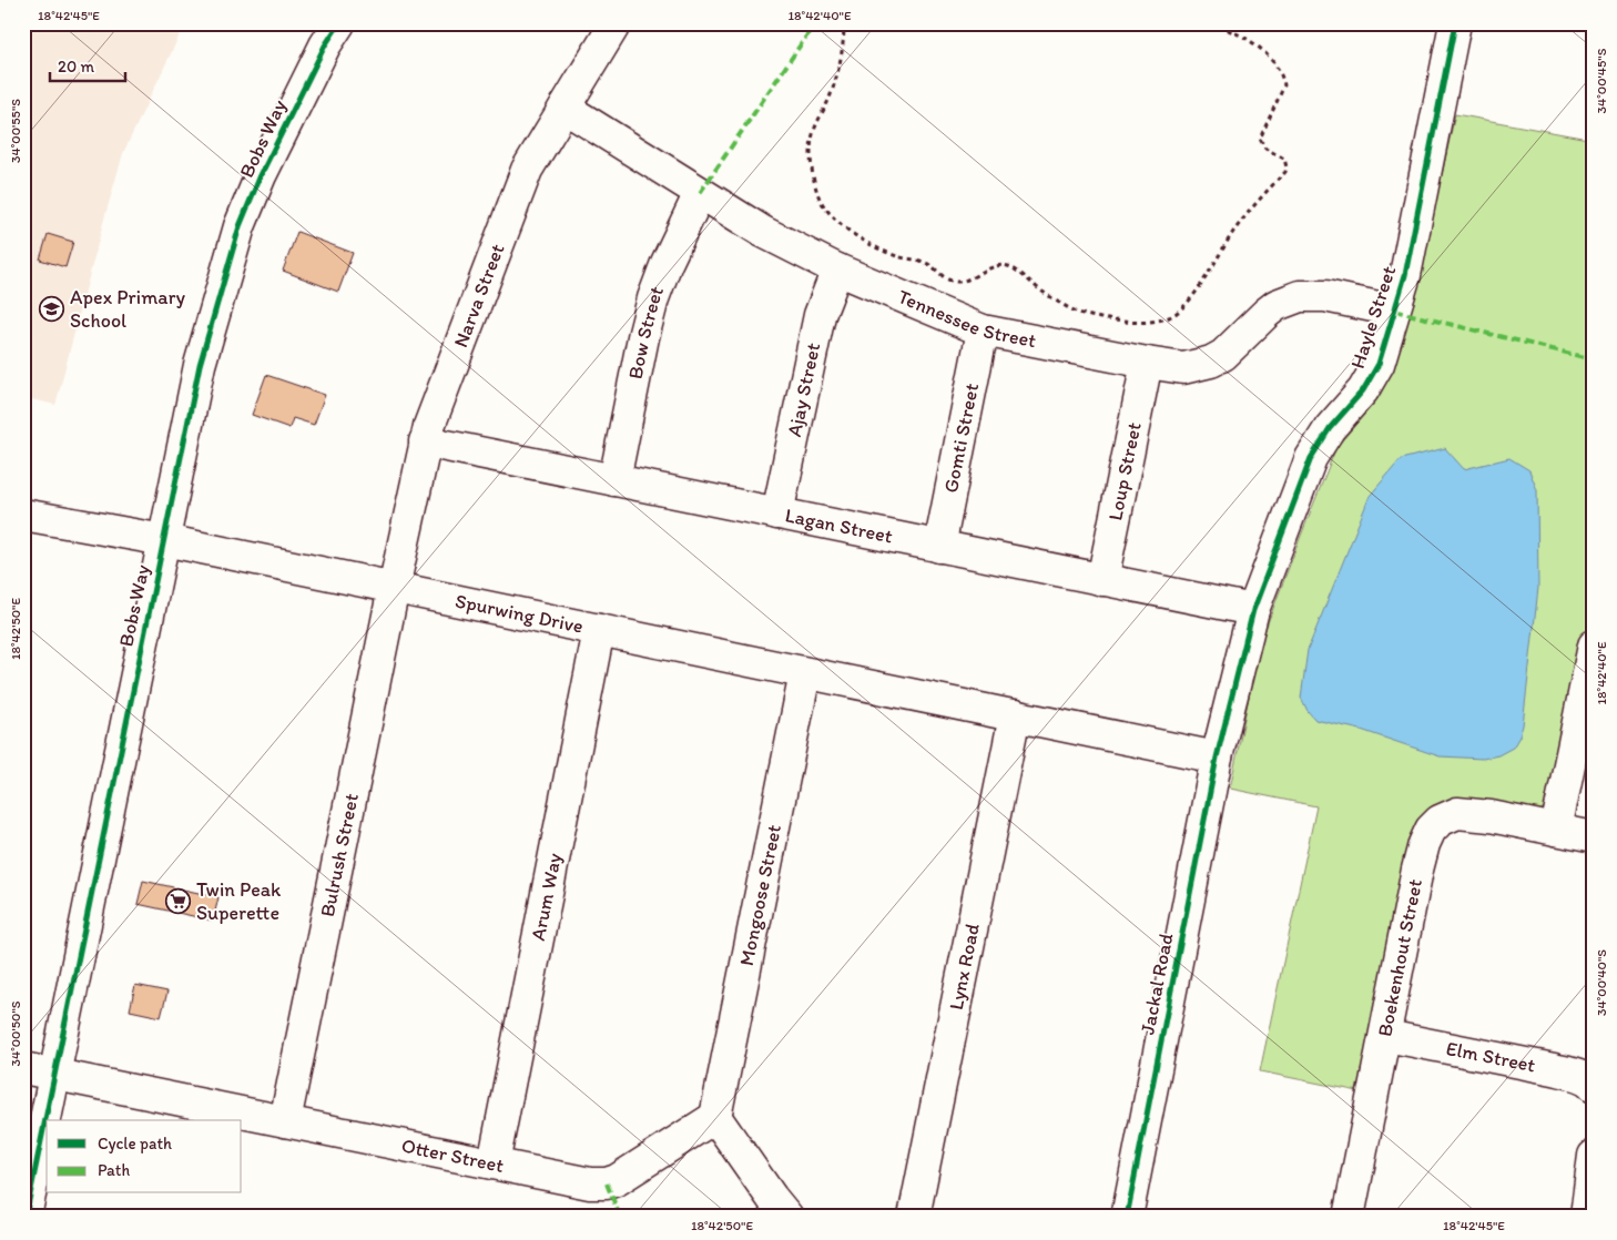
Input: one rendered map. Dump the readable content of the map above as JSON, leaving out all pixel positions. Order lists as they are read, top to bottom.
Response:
{
  "streets": {
    "street": [
      "Bobs Way",
      "Narva Street",
      "Tennessee Street",
      "Hayle Street",
      "Bow Street",
      "Ajay Street",
      "Gomti Street",
      "Loup Street",
      "Lagan Street",
      "Spurwing Drive",
      "Bulrush Street",
      "Mongoose Street",
      "Arum Way",
      "Boekenhout Street",
      "Lynx Road",
      "Jackal Road",
      "Elm Street",
      "Otter Street"
    ]
  },
  "crossings": [
    ["Bobs Way", "Spurwing Drive"],
    ["Bobs Way", "Otter Street"],
    ["Narva Street", "Tennessee Street"],
    ["Narva Street", "Lagan Street"],
    ["Narva Street", "Spurwing Drive"],
    ["Narva Street", "Bulrush Street"],
    ["Tennessee Street", "Hayle Street"],
    ["Tennessee Street", "Bow Street"],
    ["Tennessee Street", "Ajay Street"],
    ["Tennessee Street", "Gomti Street"],
    ["Tennessee Street", "Loup Street"],
    ["Hayle Street", "Lagan Street"],
    ["Hayle Street", "Spurwing Drive"],
    ["Hayle Street", "Jackal Road"],
    ["Bow Street", "Lagan Street"],
    ["Ajay Street", "Lagan Street"],
    ["Gomti Street", "Lagan Street"],
    ["Loup Street", "Lagan Street"],
    ["Spurwing Drive", "Bulrush Street"],
    ["Spurwing Drive", "Mongoose Street"],
    ["Spurwing Drive", "Arum Way"],
    ["Spurwing Drive", "Lynx Road"],
    ["Spurwing Drive", "Jackal Road"],
    ["Bulrush Street", "Otter Street"],
    ["Mongoose Street", "Otter Street"],
    ["Arum Way", "Otter Street"],
    ["Boekenhout Street", "Elm Street"]
  ],
  "places": {
    "school or university": ["Apex Primary School"],
    "supermarket": ["Twin Peak Superette"]
  },
  "legend": ["Cycle path", "Path"],
  "scale_bar": "20 m",
  "coordinates": [
    "18°42'45\"E",
    "18°42'40\"E",
    "34°00'45\"S",
    "34°00'55\"S",
    "18°42'50\"E",
    "34°00'40\"S",
    "34°00'50\"S"
  ]
}
